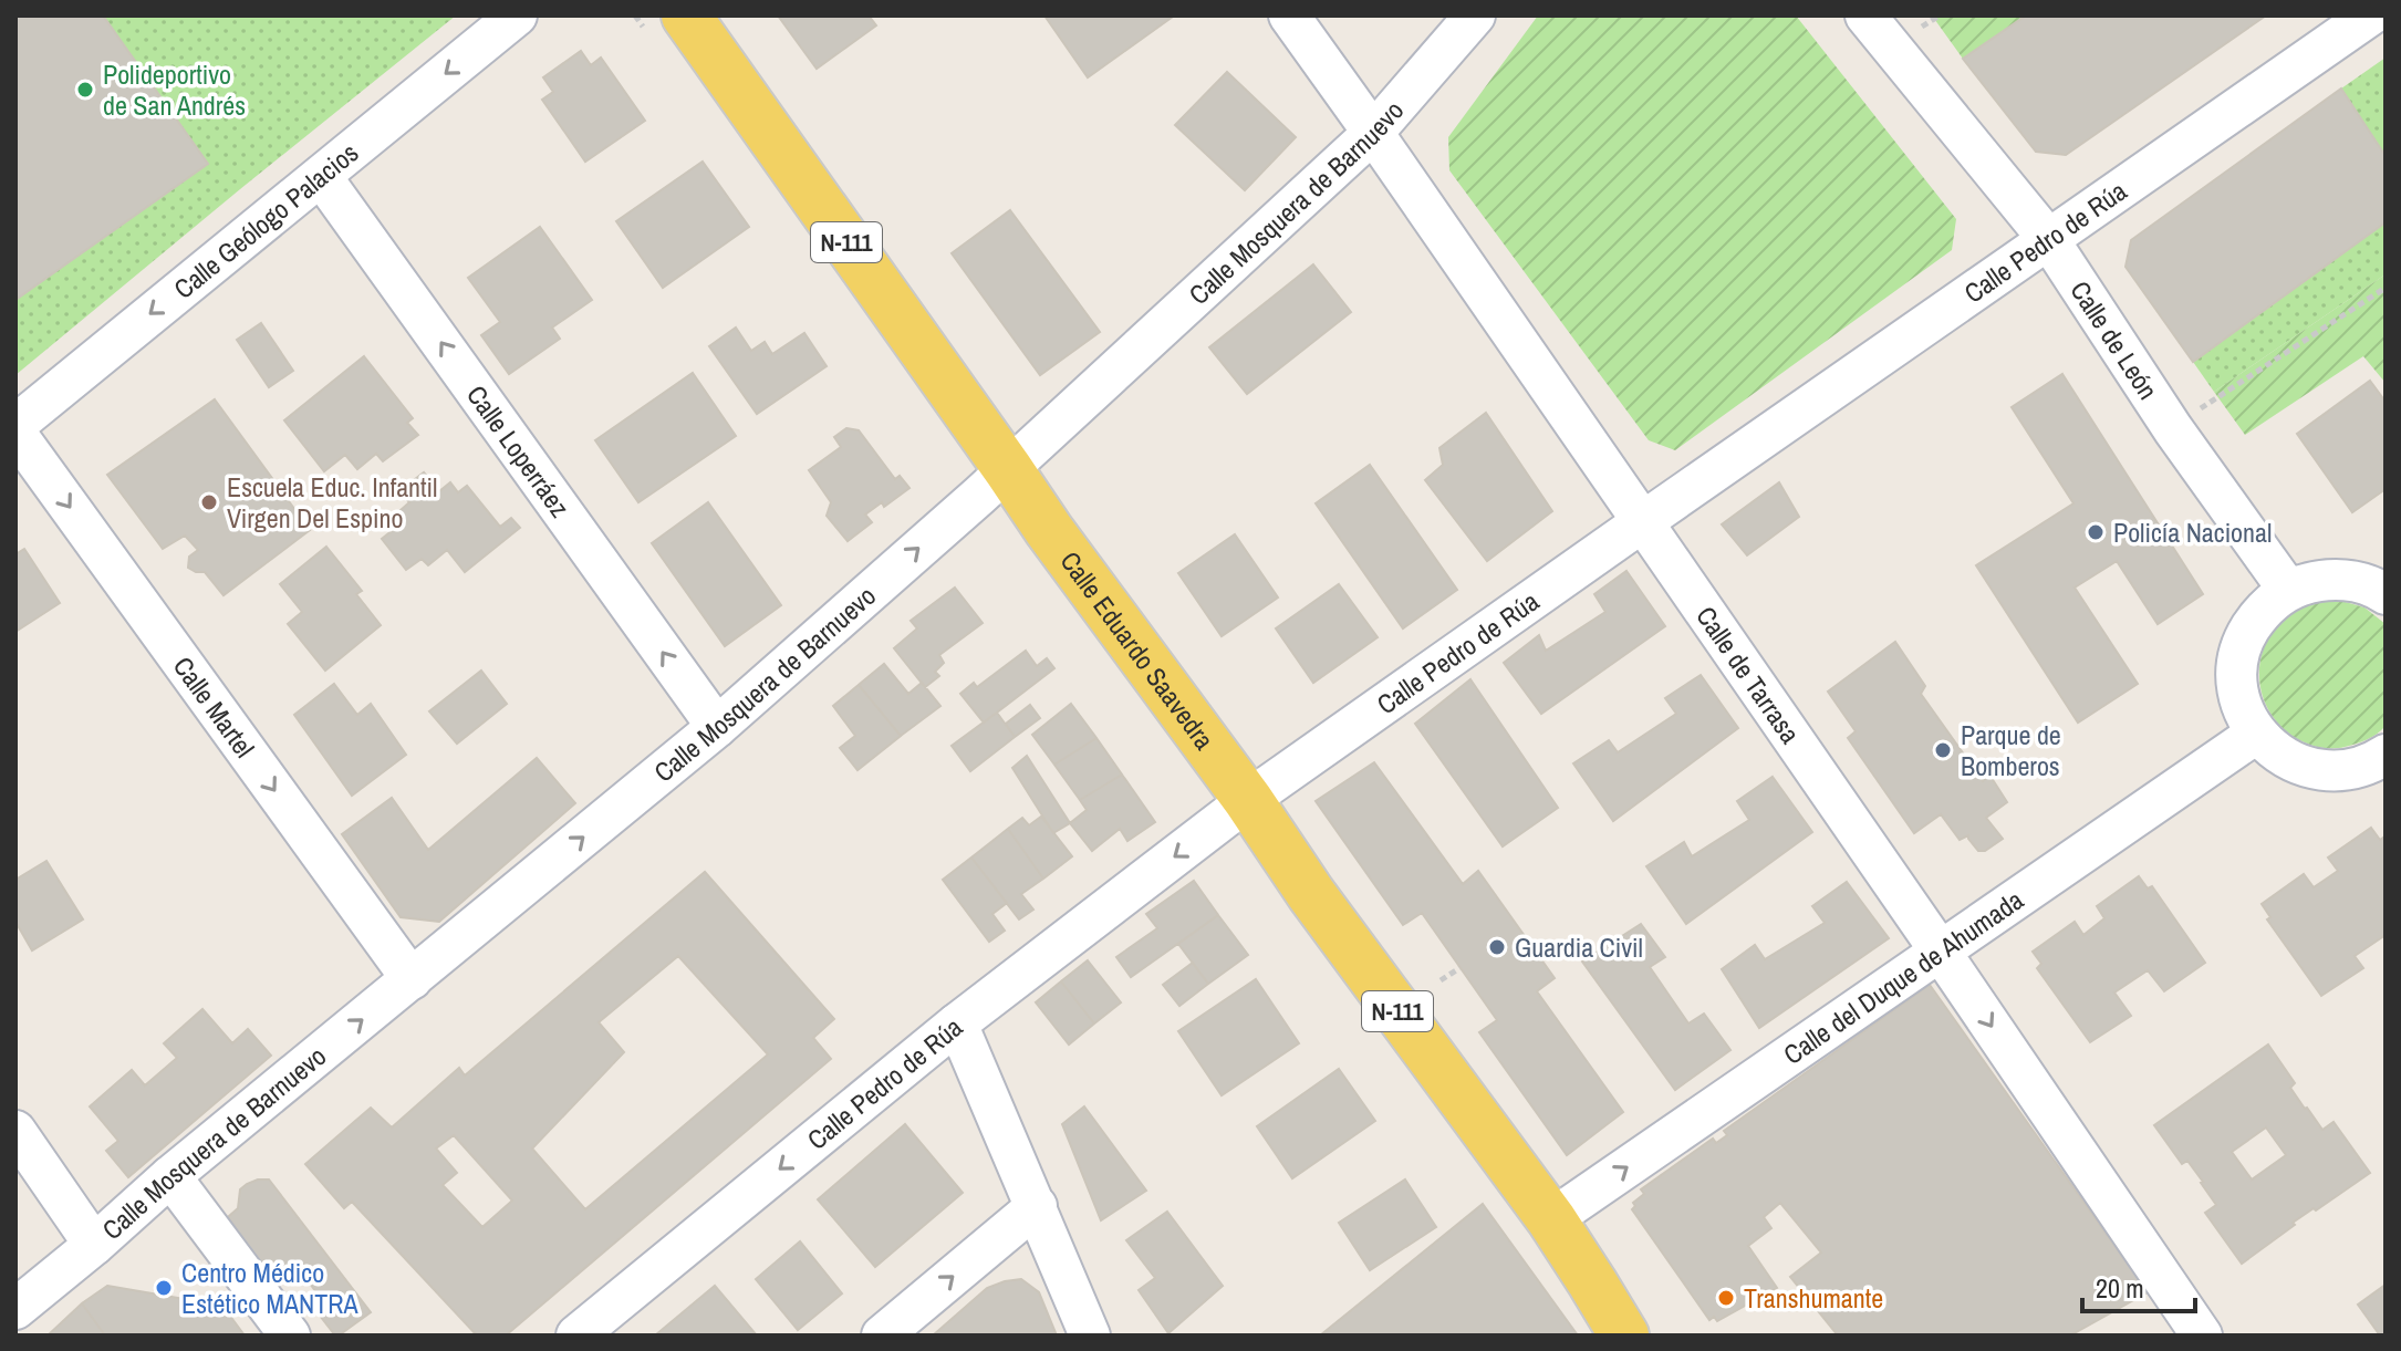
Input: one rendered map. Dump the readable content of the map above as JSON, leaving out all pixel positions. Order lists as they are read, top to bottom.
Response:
{
  "streets": {
    "main road": ["N-111", "Calle Eduardo Saavedra"],
    "street": [
      "Calle Mosquera de Barnuevo",
      "Calle Geólogo Palacios",
      "Calle Pedro de Rúa",
      "Calle de León",
      "Calle Loperráez",
      "Calle de Tarrasa",
      "Calle Martel",
      "Calle del Duque de Ahumada"
    ]
  },
  "crossings": [
    ["Calle Mosquera de Barnuevo", "Calle Loperráez"],
    ["Calle Mosquera de Barnuevo", "Calle Eduardo Saavedra"],
    ["Calle Mosquera de Barnuevo", "Calle de Tarrasa"],
    ["Calle Mosquera de Barnuevo", "Calle Martel"],
    ["Calle Geólogo Palacios", "Calle Loperráez"],
    ["N-111", "Calle Eduardo Saavedra"],
    ["Calle Pedro de Rúa", "Calle de León"],
    ["Calle Pedro de Rúa", "Calle Eduardo Saavedra"],
    ["Calle Pedro de Rúa", "Calle de Tarrasa"],
    ["Calle Eduardo Saavedra", "Calle del Duque de Ahumada"],
    ["Calle de Tarrasa", "Calle del Duque de Ahumada"]
  ],
  "one_way": [
    "Calle Mosquera de Barnuevo",
    "Calle Geólogo Palacios",
    "Calle Pedro de Rúa",
    "Calle Loperráez",
    "Calle Martel",
    "Calle del Duque de Ahumada"
  ],
  "places": [
    "Polideportivo de San Andrés",
    "Escuela Educ. Infantil Virgen Del Espino",
    "Policía Nacional",
    "Parque de Bomberos",
    "Guardia Civil",
    "Centro Médico Estético MANTRA",
    "Transhumante"
  ],
  "scale_bar": "20 m"
}
